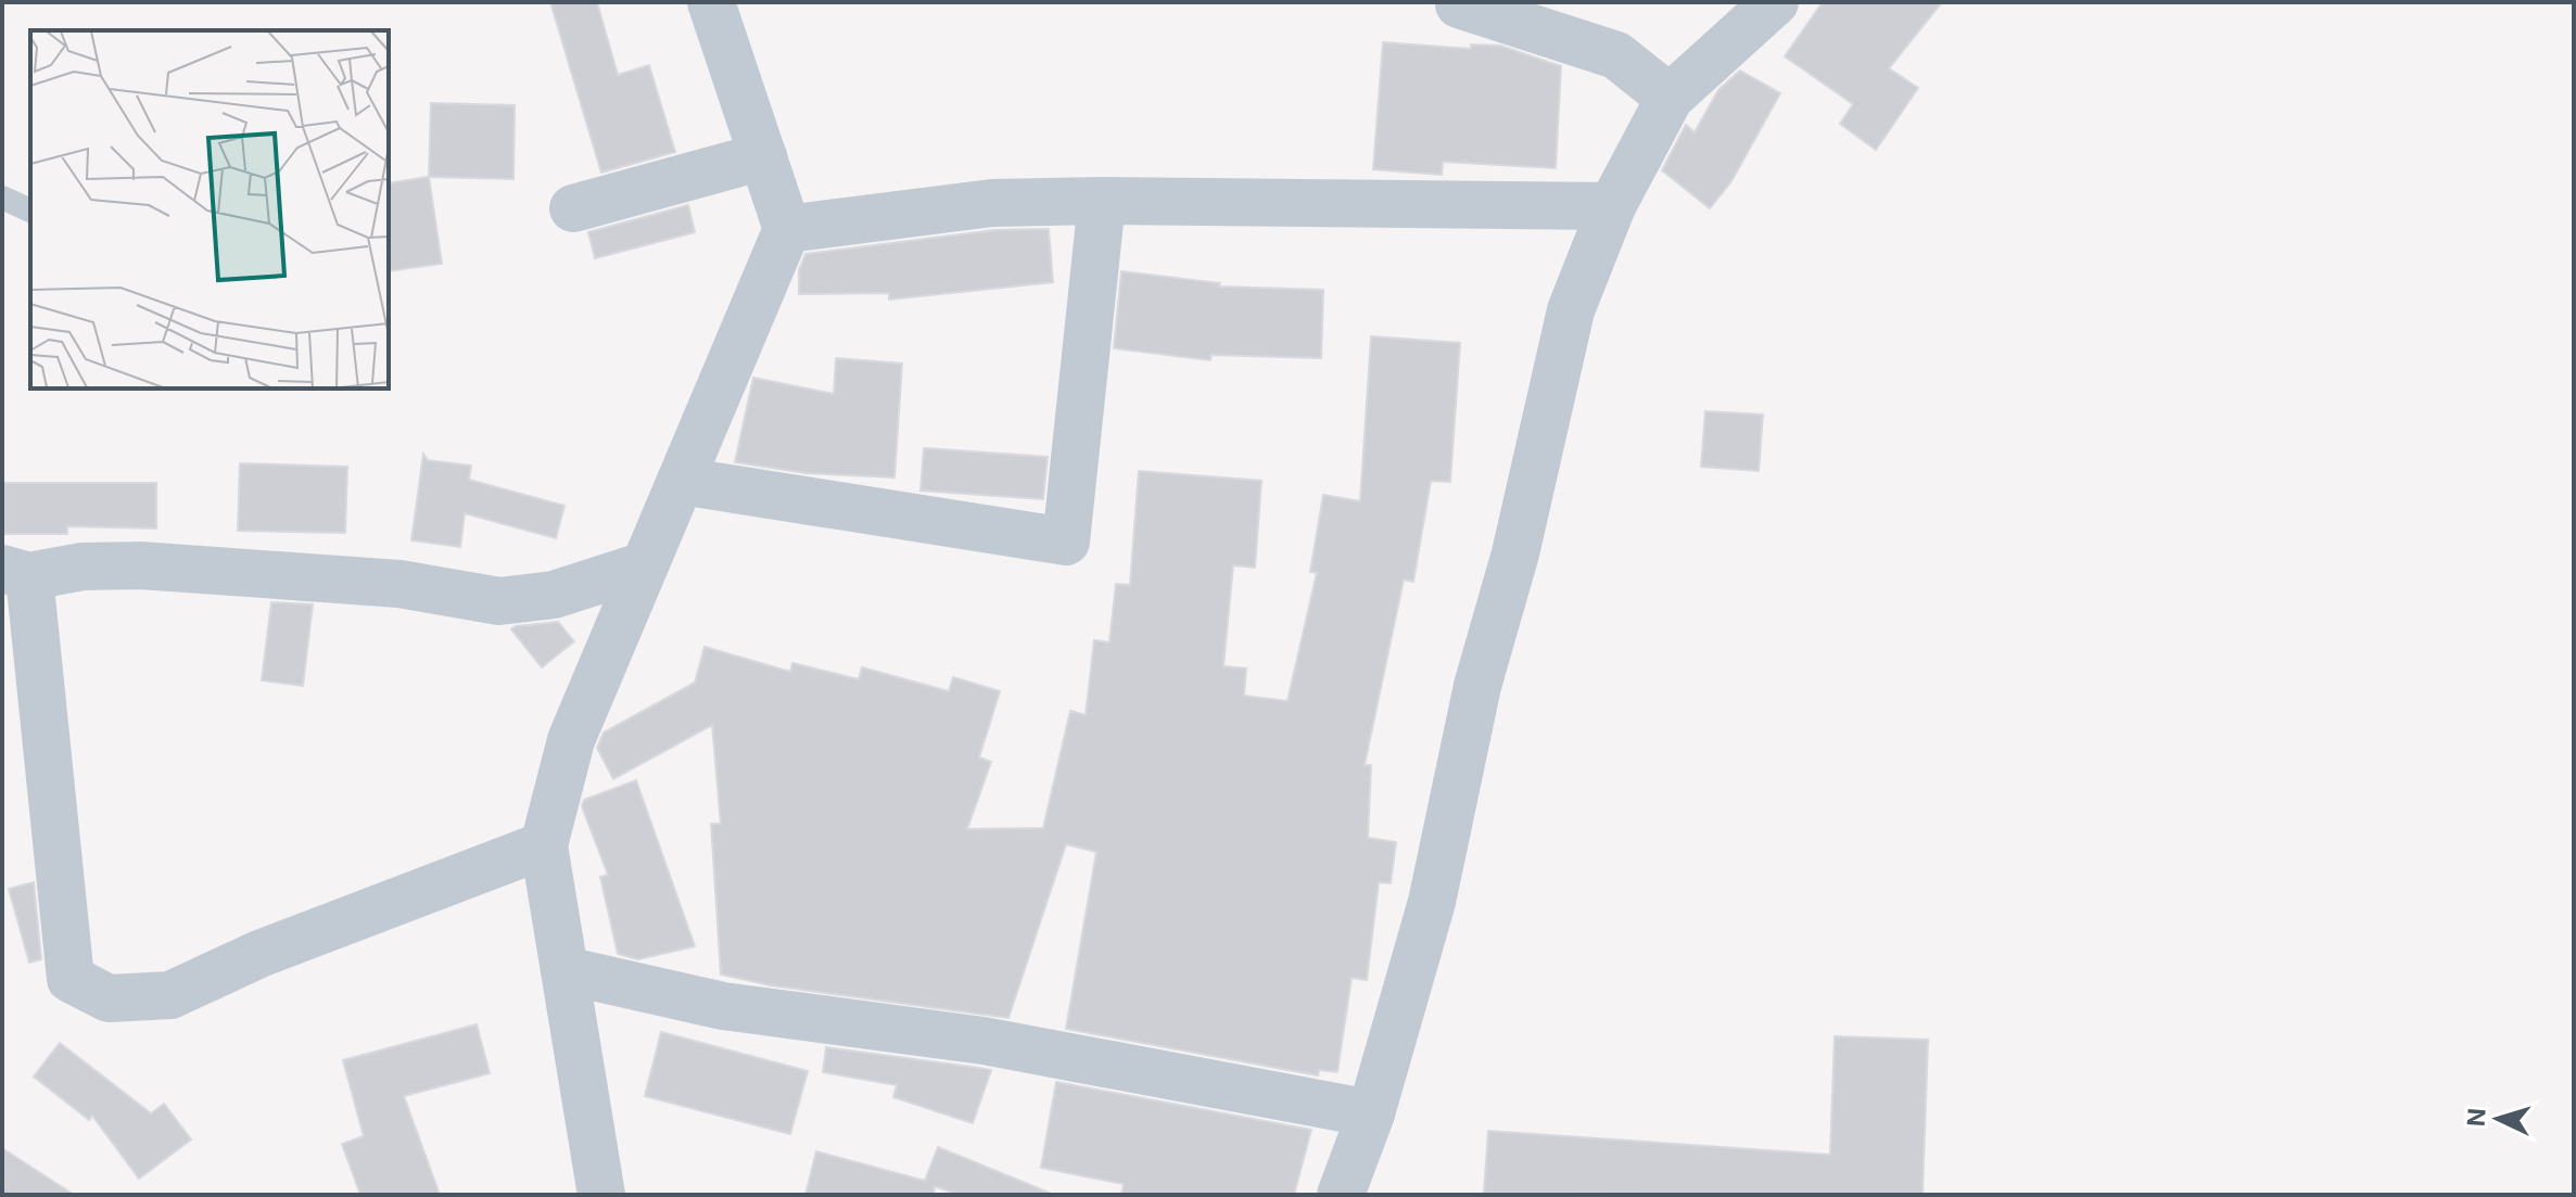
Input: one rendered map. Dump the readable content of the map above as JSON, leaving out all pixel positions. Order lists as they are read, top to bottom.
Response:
{
  "north": "left"
}
